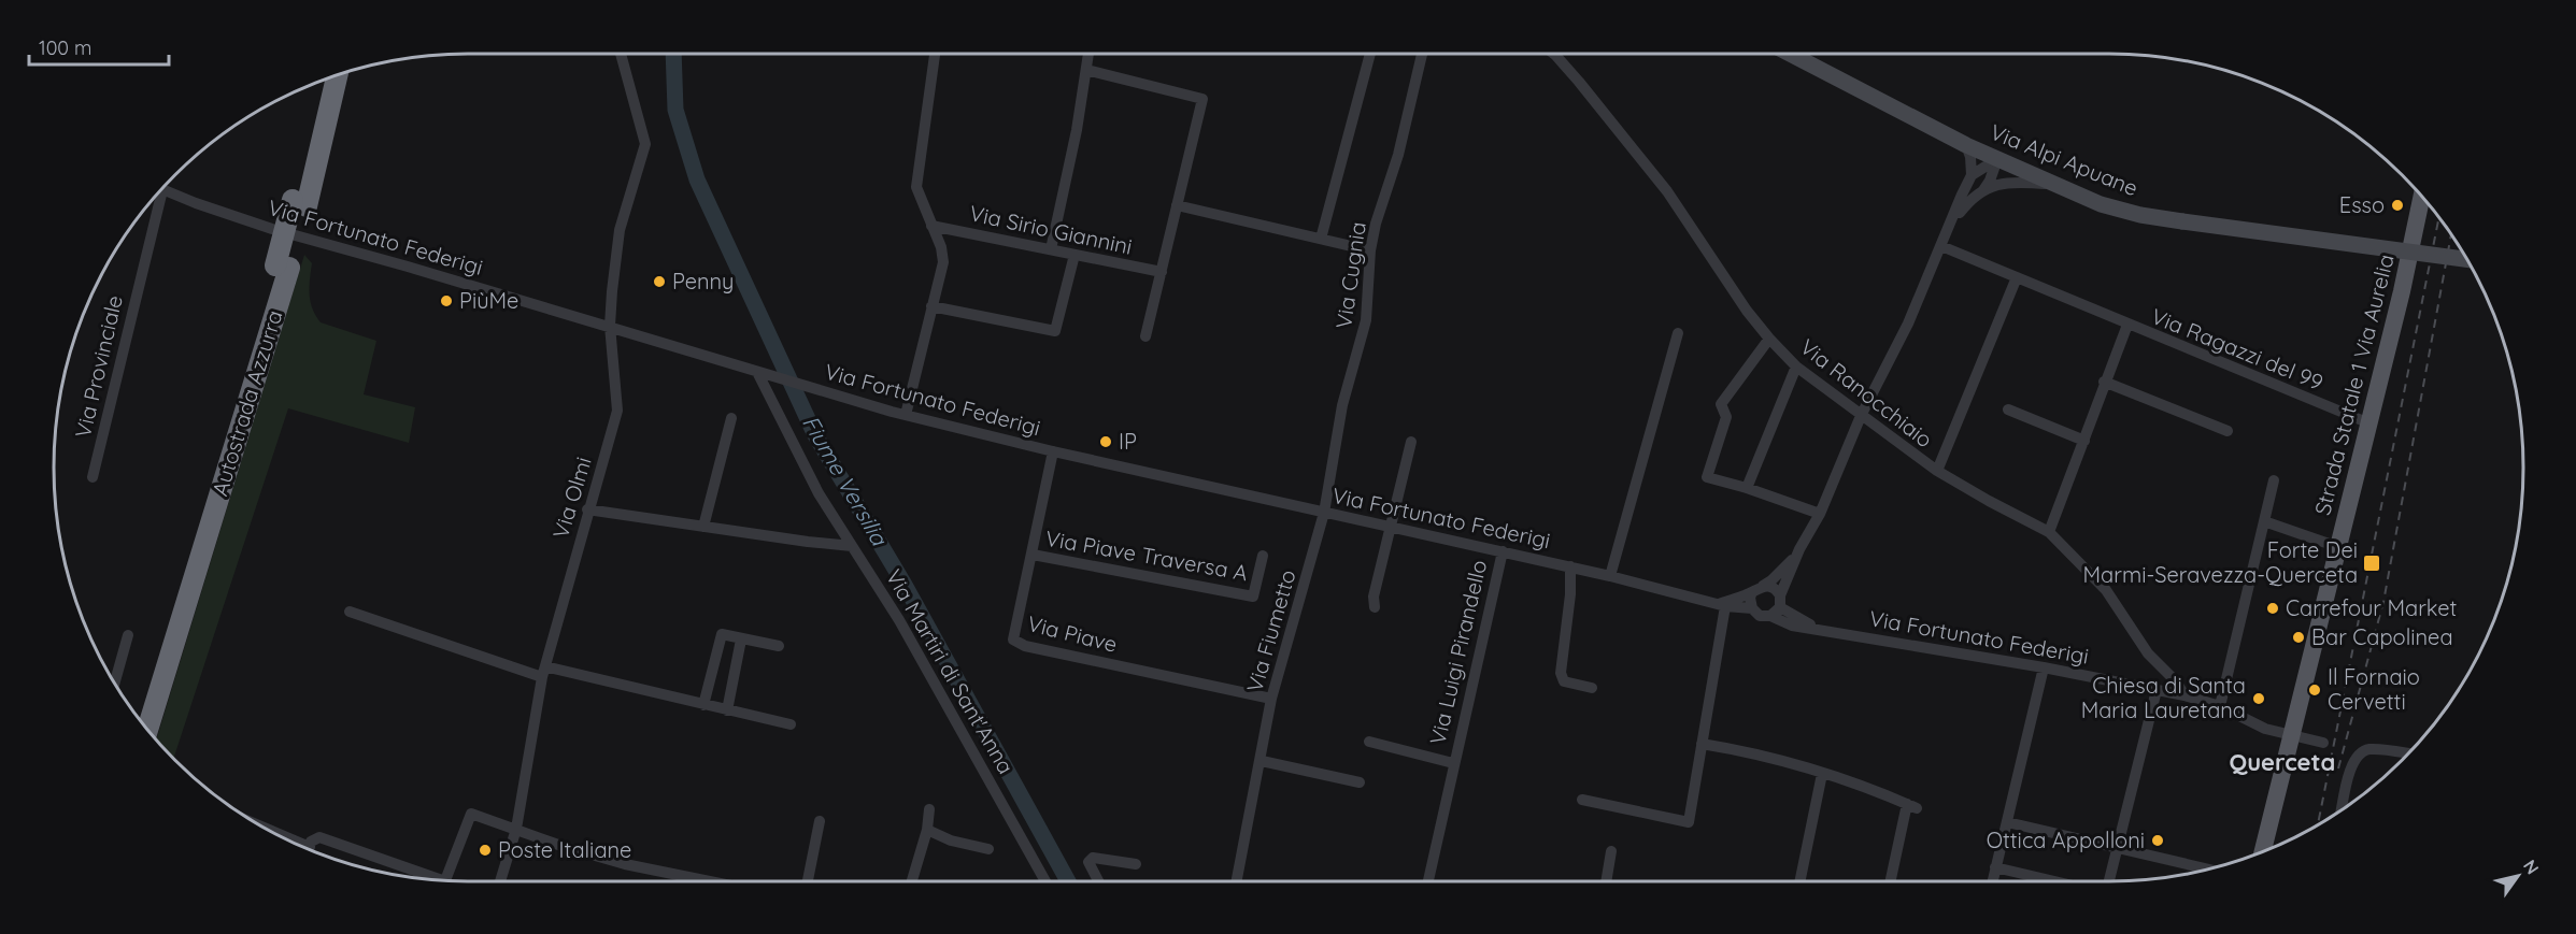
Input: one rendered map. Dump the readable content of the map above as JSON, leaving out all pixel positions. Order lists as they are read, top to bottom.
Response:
{
  "streets": {
    "highway": ["Autostrada Azzurra"],
    "main road": ["Via Alpi Apuane", "Strada Statale 1 Via Aurelia"],
    "street": [
      "Via Sirio Giannini",
      "Via Fortunato Federigi",
      "Via Cugnia",
      "Via Ragazzi del 99",
      "Via Provinciale",
      "Via Ranocchiaio",
      "Via Olmi",
      "Via Piave Traversa A",
      "Via Fiumetto",
      "Via Piave",
      "Via Luigi Pirandello",
      "Via Martiri di Sant'Anna"
    ]
  },
  "crossings": [
    ["Via Fortunato Federigi", "Via Cugnia"],
    ["Via Fortunato Federigi", "Strada Statale 1 Via Aurelia"],
    ["Via Fortunato Federigi", "Via Ranocchiaio"],
    ["Via Fortunato Federigi", "Via Olmi"],
    ["Via Fortunato Federigi", "Via Fiumetto"],
    ["Via Fortunato Federigi", "Via Piave"],
    ["Via Fortunato Federigi", "Via Luigi Pirandello"],
    ["Via Fortunato Federigi", "Via Martiri di Sant'Anna"],
    ["Via Cugnia", "Via Fiumetto"],
    ["Via Ragazzi del 99", "Strada Statale 1 Via Aurelia"],
    ["Via Ragazzi del 99", "Via Ranocchiaio"],
    ["Via Piave Traversa A", "Via Piave"],
    ["Via Fiumetto", "Via Piave"]
  ],
  "districts": ["Querceta"],
  "water": ["Fiume Versilia"],
  "places": {
    "other": [
      "Esso",
      "Penny",
      "PiùMe",
      "IP",
      "Carrefour Market",
      "Bar Capolinea",
      "Il Fornaio Cervetti",
      "Chiesa di Santa Maria Lauretana",
      "Ottica Appolloni",
      "Poste Italiane"
    ],
    "transit": ["Forte Dei Marmi-Seravezza-Querceta"]
  },
  "scale_bar": "100 m",
  "north": "top right"
}
